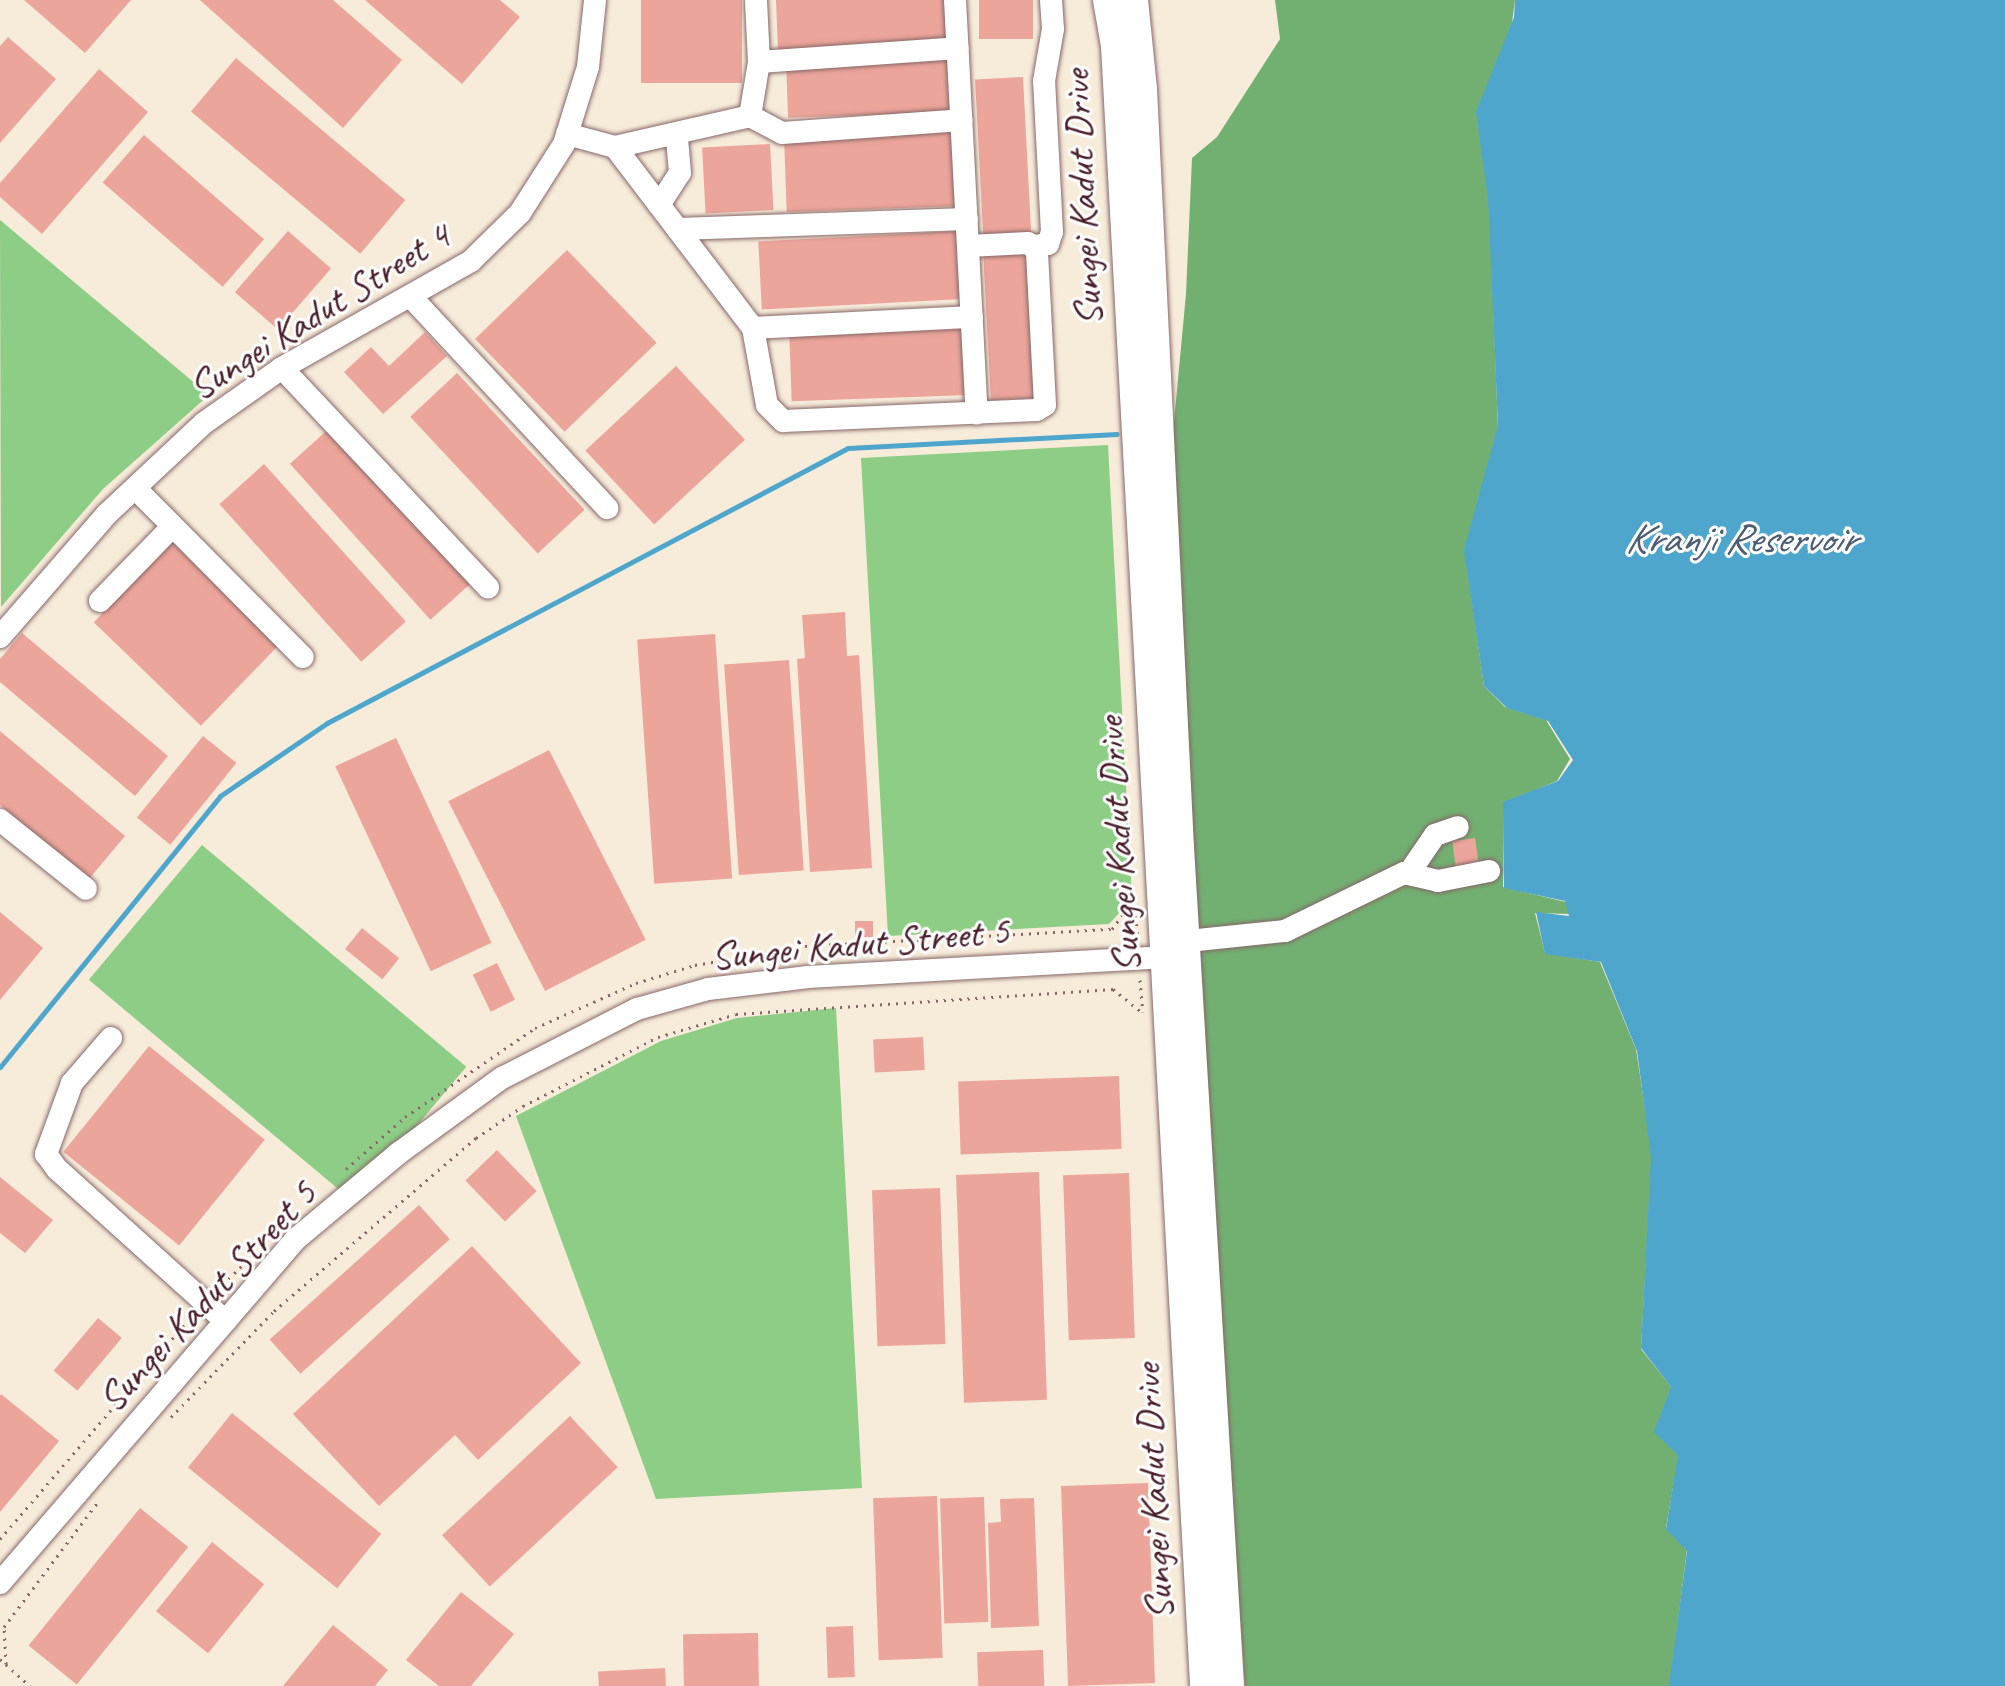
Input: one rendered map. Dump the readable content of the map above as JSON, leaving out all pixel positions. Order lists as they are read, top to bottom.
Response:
{
  "streets": {
    "main road": ["Sungei Kadut Drive"],
    "street": ["Sungei Kadut Street 4", "Sungei Kadut Street 5"]
  },
  "crossings": [
    ["Sungei Kadut Drive", "Sungei Kadut Street 5"]
  ],
  "water": ["Kranji Reservoir"]
}
